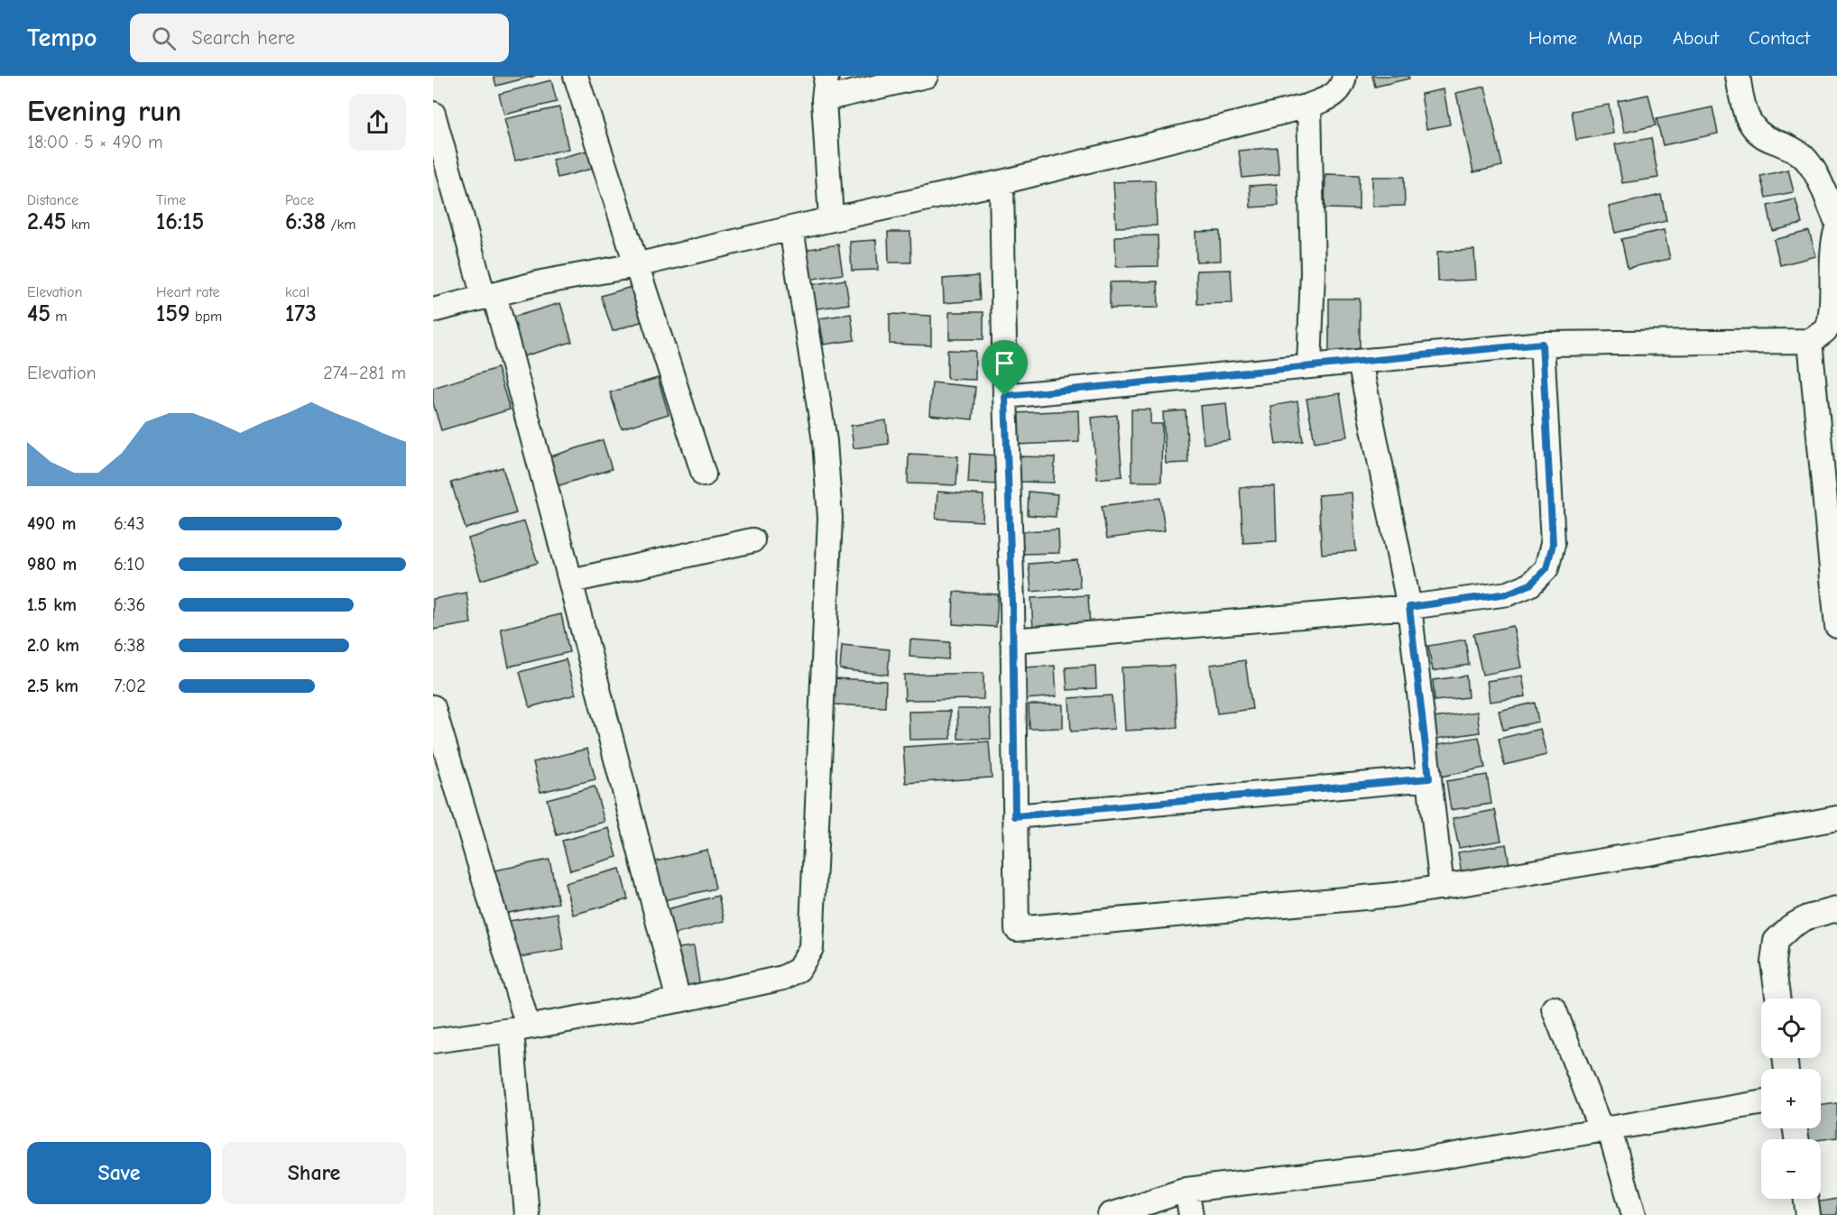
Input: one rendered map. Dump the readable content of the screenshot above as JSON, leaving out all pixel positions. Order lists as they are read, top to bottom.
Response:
{
  "page": {
    "header": "Tempo",
    "search": "Search here",
    "nav": [
      "Home",
      "Map",
      "About",
      "Contact"
    ],
    "heading": ["Evening run", "18:00 · 5 × 490 m"],
    "stats": [
      ["Distance", "2.45 km"],
      ["Time", "16:15"],
      ["Pace", "6:38 /km"],
      ["Elevation", "45 m"],
      ["Heart rate", "159 bpm"],
      ["kcal", "173"]
    ],
    "chart": ["Elevation", "274–281 m"],
    "list": [
      {
        "name": "490 m",
        "note": "6:43"
      },
      {
        "name": "980 m",
        "note": "6:10"
      },
      {
        "name": "1.5 km",
        "note": "6:36"
      },
      {
        "name": "2.0 km",
        "note": "6:38"
      },
      {
        "name": "2.5 km",
        "note": "7:02"
      }
    ],
    "map_buttons": ["+", "−"],
    "buttons": ["Save", "Share"]
  }
}
